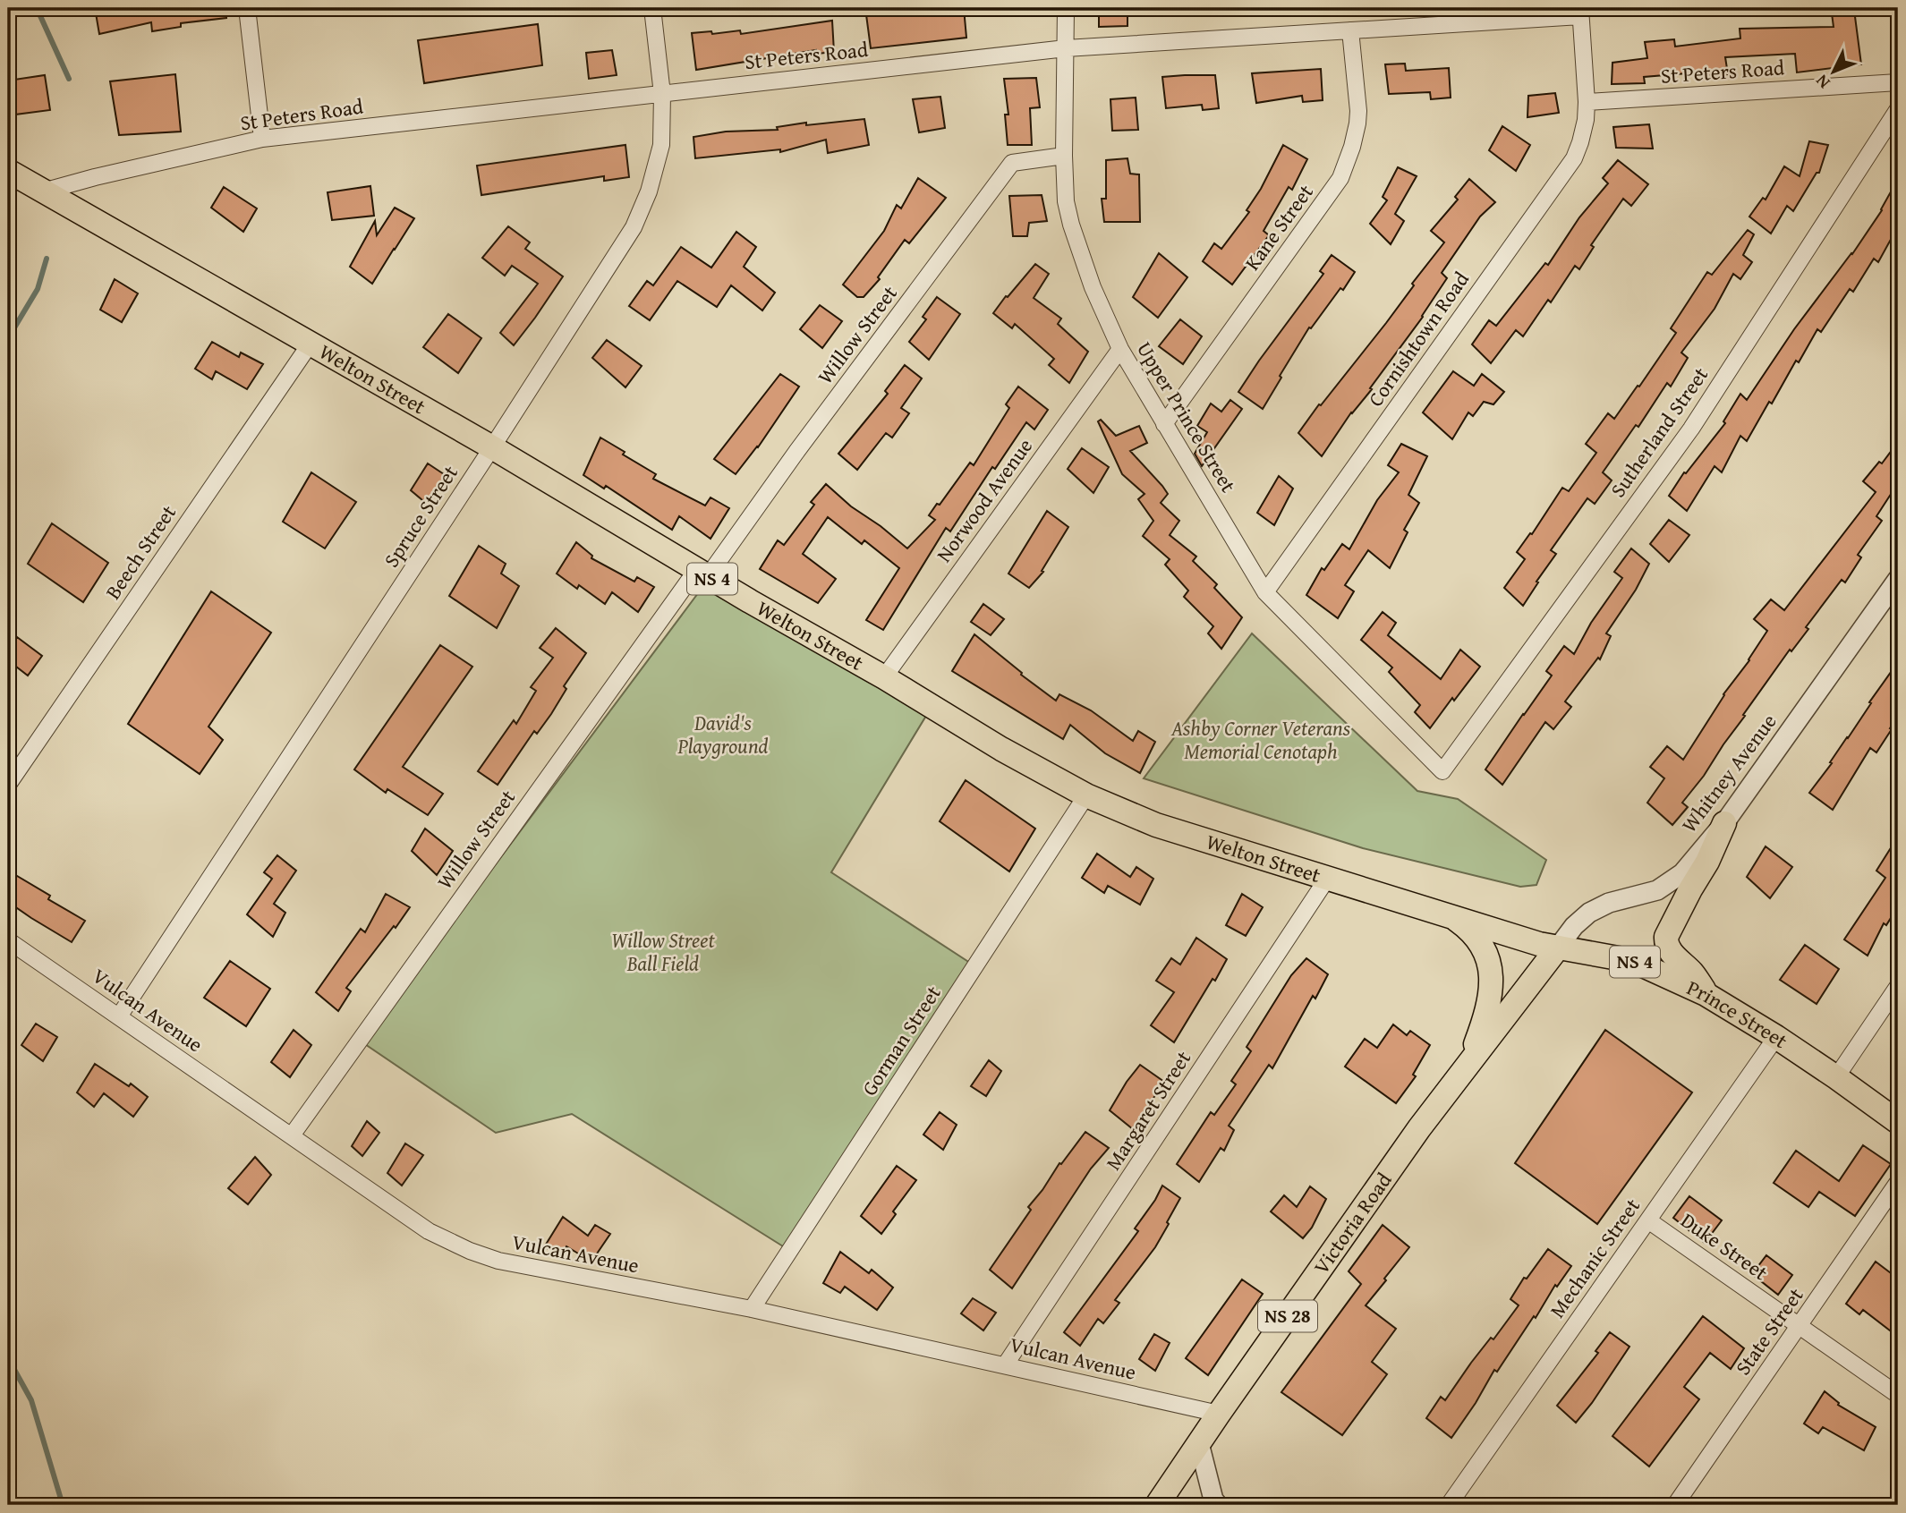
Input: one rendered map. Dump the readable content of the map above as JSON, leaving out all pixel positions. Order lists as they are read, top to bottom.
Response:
{
  "streets": {
    "main road": [
      "Welton Street",
      "NS 4",
      "Prince Street",
      "Victoria Road",
      "NS 28"
    ],
    "street": [
      "St Peters Road",
      "Kane Street",
      "Willow Street",
      "Cornishtown Road",
      "Upper Prince Street",
      "Sutherland Street",
      "Norwood Avenue",
      "Spruce Street",
      "Beech Street",
      "Whitney Avenue",
      "Vulcan Avenue",
      "Gorman Street",
      "Margaret Street",
      "Duke Street",
      "Mechanic Street",
      "State Street"
    ]
  },
  "crossings": [
    ["St Peters Road", "Kane Street"],
    ["St Peters Road", "Cornishtown Road"],
    ["St Peters Road", "Welton Street"],
    ["St Peters Road", "Upper Prince Street"],
    ["St Peters Road", "Spruce Street"],
    ["Kane Street", "Upper Prince Street"],
    ["Willow Street", "Welton Street"],
    ["Willow Street", "Upper Prince Street"],
    ["Willow Street", "Vulcan Avenue"],
    ["Cornishtown Road", "Upper Prince Street"],
    ["Welton Street", "Norwood Avenue"],
    ["Welton Street", "Spruce Street"],
    ["Welton Street", "Beech Street"],
    ["Welton Street", "Whitney Avenue"],
    ["Welton Street", "Prince Street"],
    ["Welton Street", "Gorman Street"],
    ["Welton Street", "Margaret Street"],
    ["Welton Street", "Victoria Road"],
    ["Upper Prince Street", "Sutherland Street"],
    ["Upper Prince Street", "Norwood Avenue"],
    ["Spruce Street", "Vulcan Avenue"],
    ["Whitney Avenue", "Prince Street"],
    ["Whitney Avenue", "Victoria Road"],
    ["Vulcan Avenue", "Gorman Street"],
    ["Vulcan Avenue", "Margaret Street"],
    ["Vulcan Avenue", "Victoria Road"],
    ["Prince Street", "Victoria Road"],
    ["Prince Street", "Mechanic Street"],
    ["Duke Street", "Mechanic Street"],
    ["Duke Street", "State Street"]
  ],
  "parks": ["David's Playground", "Ashby Corner Veterans Memorial Cenotaph", "Willow Street Ball Field"],
  "north": "bottom left"
}
